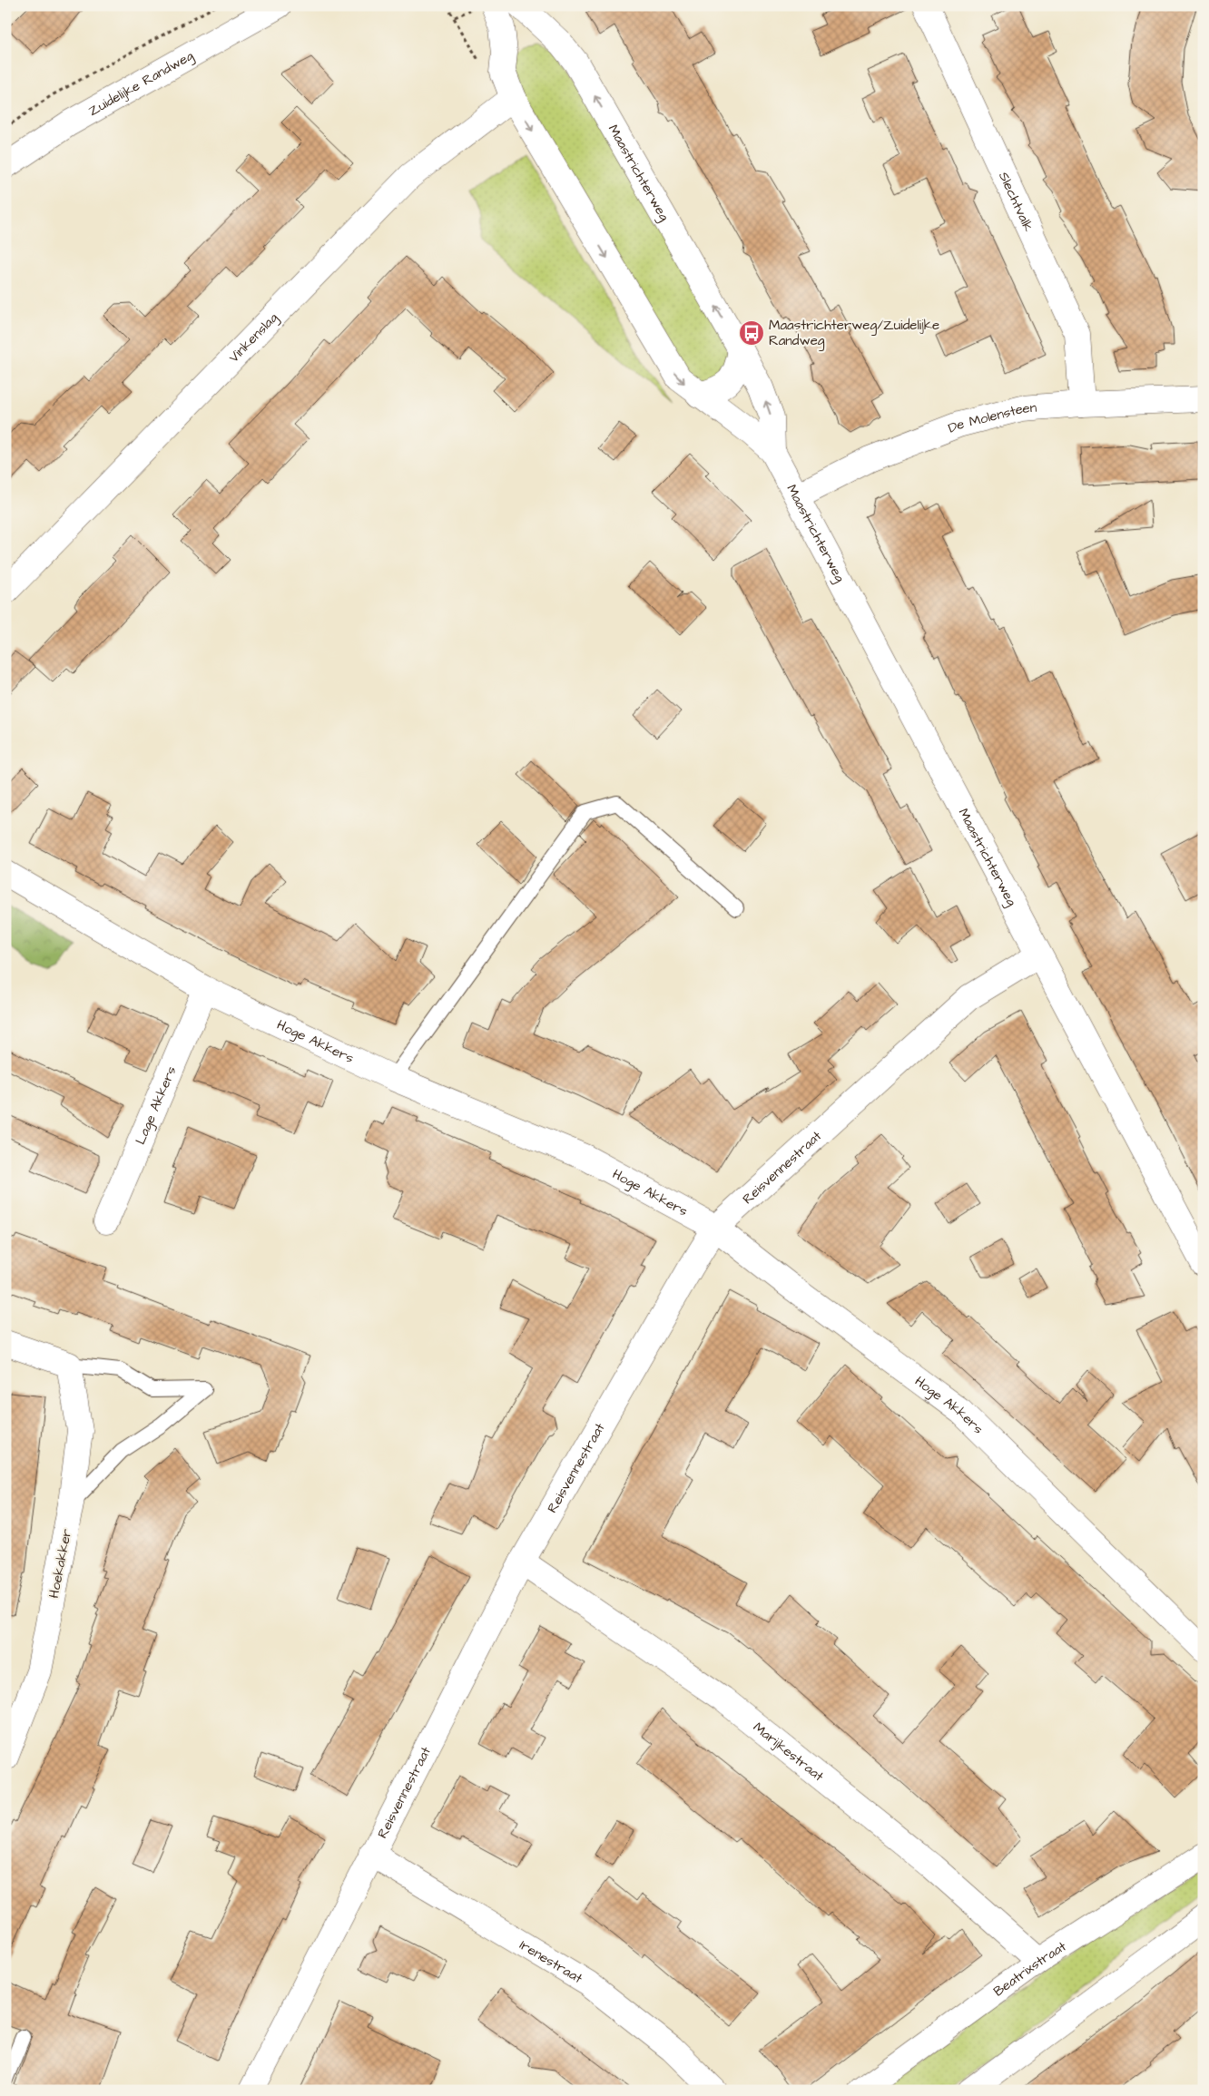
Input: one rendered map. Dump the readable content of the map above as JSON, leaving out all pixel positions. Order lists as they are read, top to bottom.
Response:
{
  "streets": {
    "street": [
      "Zuidelijke Randweg",
      "Maastrichterweg",
      "Slechtvalk",
      "Vinkenslag",
      "De Molensteen",
      "Hoge Akkers",
      "Lage Akkers",
      "Reisvennestraat",
      "Hoekakker",
      "Marijkestraat",
      "Irenestraat",
      "Beatrixstraat"
    ]
  },
  "crossings": [
    ["Maastrichterweg", "Vinkenslag"],
    ["Maastrichterweg", "De Molensteen"],
    ["Maastrichterweg", "Reisvennestraat"],
    ["Slechtvalk", "De Molensteen"],
    ["Hoge Akkers", "Lage Akkers"],
    ["Hoge Akkers", "Reisvennestraat"],
    ["Reisvennestraat", "Marijkestraat"],
    ["Reisvennestraat", "Irenestraat"],
    ["Marijkestraat", "Beatrixstraat"]
  ],
  "places": {
    "bus stop": ["Maastrichterweg/Zuidelijke Randweg"]
  }
}
